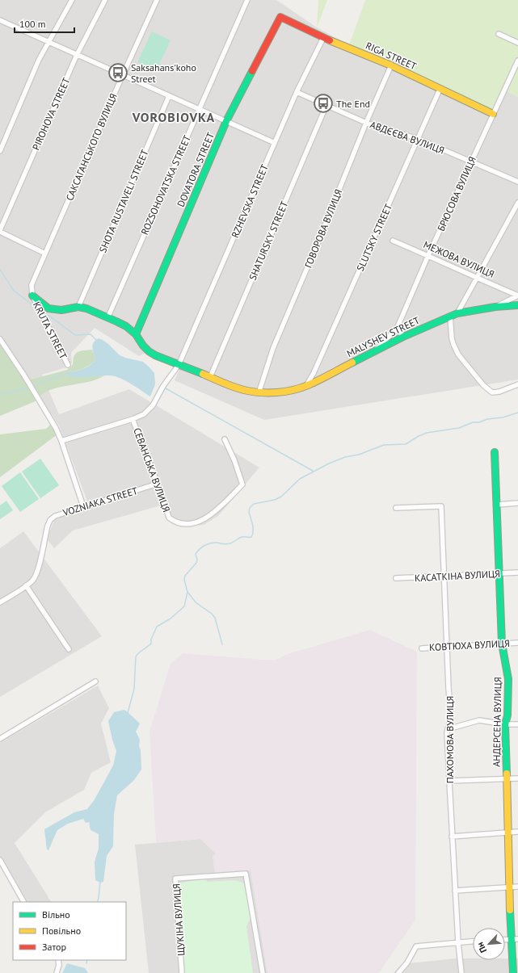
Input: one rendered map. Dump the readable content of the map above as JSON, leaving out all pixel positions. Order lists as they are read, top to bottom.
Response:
{
  "streets": {
    "street": [
      "RIGA STREET",
      "PIROHOVA STREET",
      "АВДЄЄВА ВУЛИЦЯ",
      "САКСАГАНСЬКОГО ВУЛИЦЯ",
      "DOVATORA STREET",
      "ROZSOHOVATSKA STREET",
      "БРЮСОВА ВУЛИЦЯ",
      "SHOTA RUSTAVELI STREET",
      "RZHEVSKA STREET",
      "ГОВОРОВА ВУЛИЦЯ",
      "SLUTSKY STREET",
      "SHATURSKY STREET",
      "МЕЖОВА ВУЛИЦЯ",
      "KRUTA STREET",
      "MALYSHEV STREET",
      "СЕВАНСЬКА ВУЛИЦЯ",
      "VOZNIAKA STREET",
      "КАСАТКІНА ВУЛИЦЯ",
      "КОВТЮХА ВУЛИЦЯ",
      "АНДЕРСЕНА ВУЛИЦЯ",
      "ПАХОМОВА ВУЛИЦЯ",
      "ЩУКІНА ВУЛИЦЯ"
    ]
  },
  "crossings": [
    ["RIGA STREET", "DOVATORA STREET"],
    ["RIGA STREET", "БРЮСОВА ВУЛИЦЯ"],
    ["RIGA STREET", "RZHEVSKA STREET"],
    ["RIGA STREET", "ГОВОРОВА ВУЛИЦЯ"],
    ["RIGA STREET", "SLUTSKY STREET"],
    ["АВДЄЄВА ВУЛИЦЯ", "БРЮСОВА ВУЛИЦЯ"],
    ["АВДЄЄВА ВУЛИЦЯ", "RZHEVSKA STREET"],
    ["АВДЄЄВА ВУЛИЦЯ", "ГОВОРОВА ВУЛИЦЯ"],
    ["АВДЄЄВА ВУЛИЦЯ", "SLUTSKY STREET"],
    ["АВДЄЄВА ВУЛИЦЯ", "SHATURSKY STREET"],
    ["САКСАГАНСЬКОГО ВУЛИЦЯ", "KRUTA STREET"],
    ["DOVATORA STREET", "MALYSHEV STREET"],
    ["ROZSOHOVATSKA STREET", "MALYSHEV STREET"],
    ["БРЮСОВА ВУЛИЦЯ", "МЕЖОВА ВУЛИЦЯ"],
    ["БРЮСОВА ВУЛИЦЯ", "MALYSHEV STREET"],
    ["SHOTA RUSTAVELI STREET", "MALYSHEV STREET"],
    ["RZHEVSKA STREET", "MALYSHEV STREET"],
    ["RZHEVSKA STREET", "СЕВАНСЬКА ВУЛИЦЯ"],
    ["ГОВОРОВА ВУЛИЦЯ", "MALYSHEV STREET"],
    ["SLUTSKY STREET", "MALYSHEV STREET"],
    ["SHATURSKY STREET", "MALYSHEV STREET"],
    ["MALYSHEV STREET", "СЕВАНСЬКА ВУЛИЦЯ"],
    ["СЕВАНСЬКА ВУЛИЦЯ", "VOZNIAKA STREET"],
    ["КАСАТКІНА ВУЛИЦЯ", "АНДЕРСЕНА ВУЛИЦЯ"],
    ["КАСАТКІНА ВУЛИЦЯ", "ПАХОМОВА ВУЛИЦЯ"],
    ["КОВТЮХА ВУЛИЦЯ", "АНДЕРСЕНА ВУЛИЦЯ"],
    ["КОВТЮХА ВУЛИЦЯ", "ПАХОМОВА ВУЛИЦЯ"]
  ],
  "districts": ["VOROBIOVKA"],
  "places": {
    "bus stop": ["Saksahans'koho Street", "The End"]
  },
  "legend": ["Вільно", "Повільно", "Затор"],
  "scale_bar": "100 m",
  "north": "bottom left"
}
